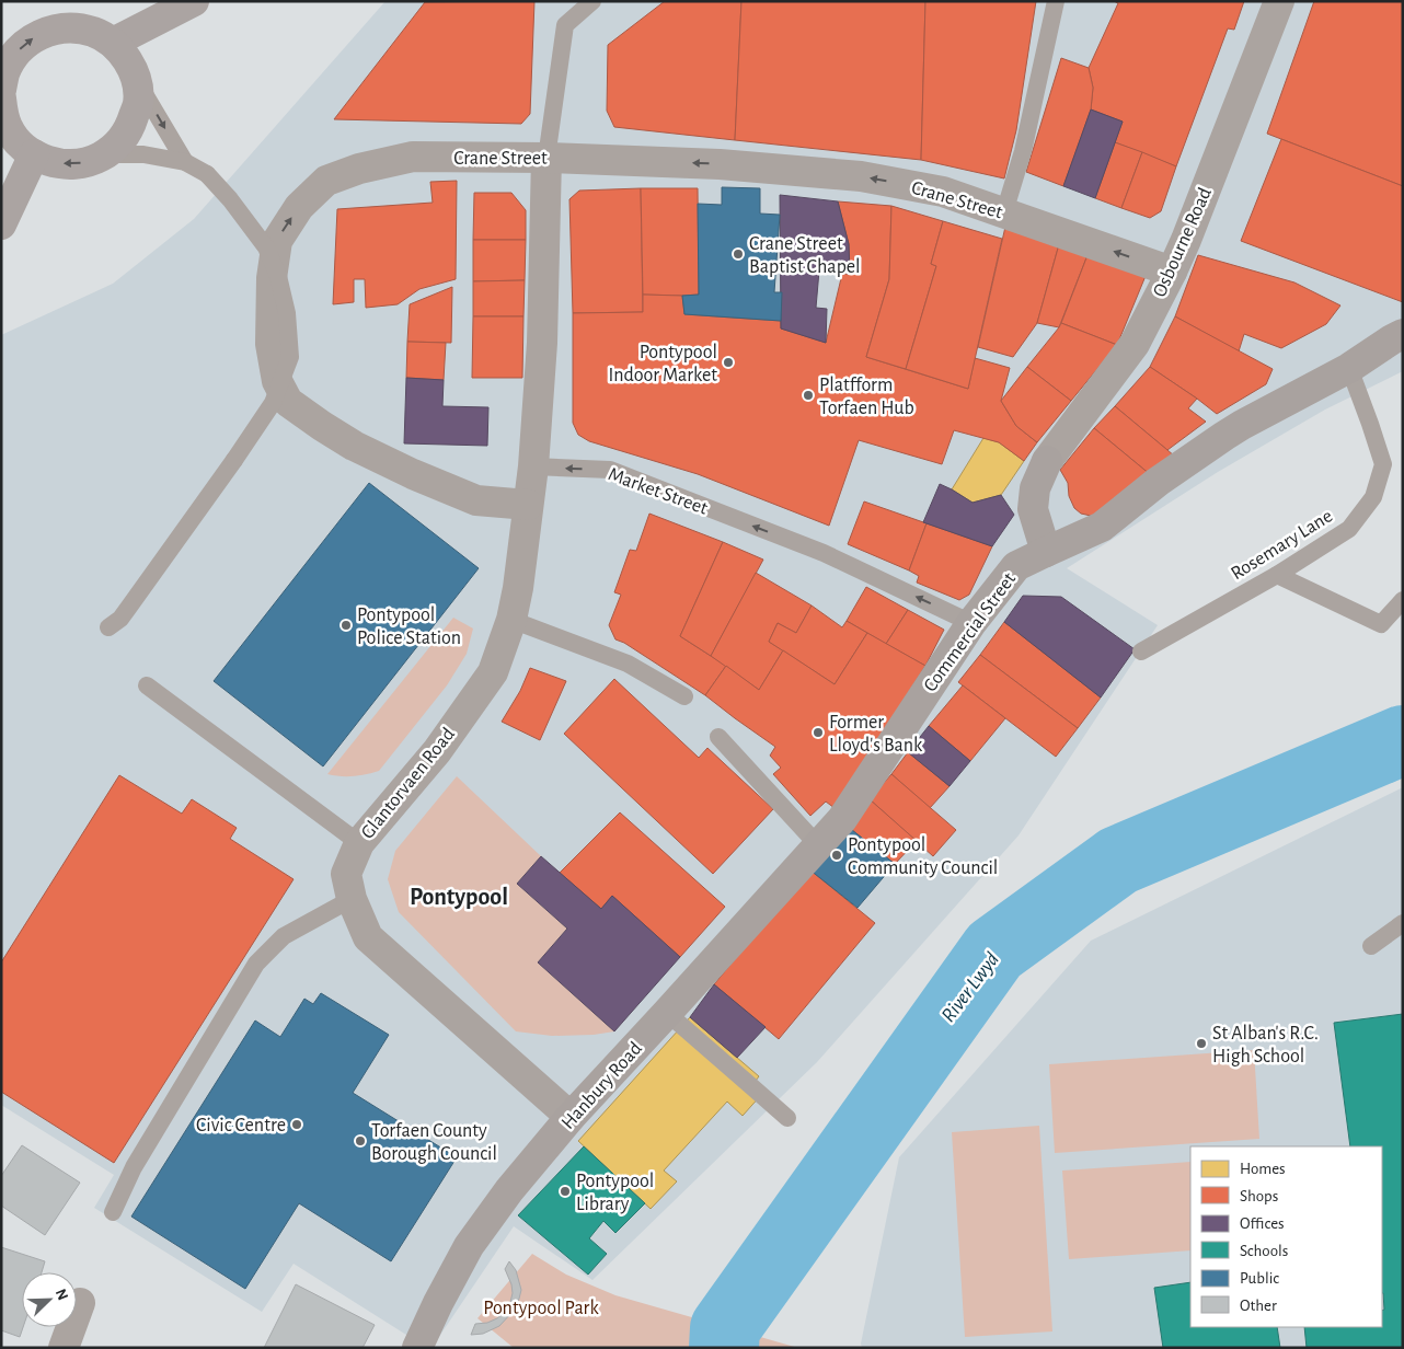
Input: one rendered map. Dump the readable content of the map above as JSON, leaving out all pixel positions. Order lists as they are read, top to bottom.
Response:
{
  "streets": {
    "street": [
      "Crane Street",
      "Osbourne Road",
      "Commercial Street",
      "Glantorvaen Road",
      "Hanbury Road"
    ],
    "lane": ["Market Street", "Rosemary Lane"]
  },
  "crossings": [
    ["Crane Street", "Osbourne Road"],
    ["Crane Street", "Glantorvaen Road"],
    ["Osbourne Road", "Commercial Street"],
    ["Market Street", "Commercial Street"],
    ["Market Street", "Glantorvaen Road"],
    ["Rosemary Lane", "Commercial Street"],
    ["Commercial Street", "Hanbury Road"],
    ["Glantorvaen Road", "Hanbury Road"]
  ],
  "one_way": ["Market Street"],
  "districts": ["Pontypool"],
  "water": ["River Lwyd"],
  "parks": ["Pontypool Park"],
  "places": [
    "Crane Street Baptist Chapel",
    "Pontypool Indoor Market",
    "Platfform Torfaen Hub",
    "Pontypool Police Station",
    "Former Lloyd's Bank",
    "Pontypool Community Council",
    "St Alban's R.C. High School",
    "Civic Centre",
    "Torfaen County Borough Council",
    "Pontypool Library"
  ],
  "legend": [
    "Homes",
    "Shops",
    "Offices",
    "Schools",
    "Public",
    "Other"
  ],
  "north": "top right"
}
